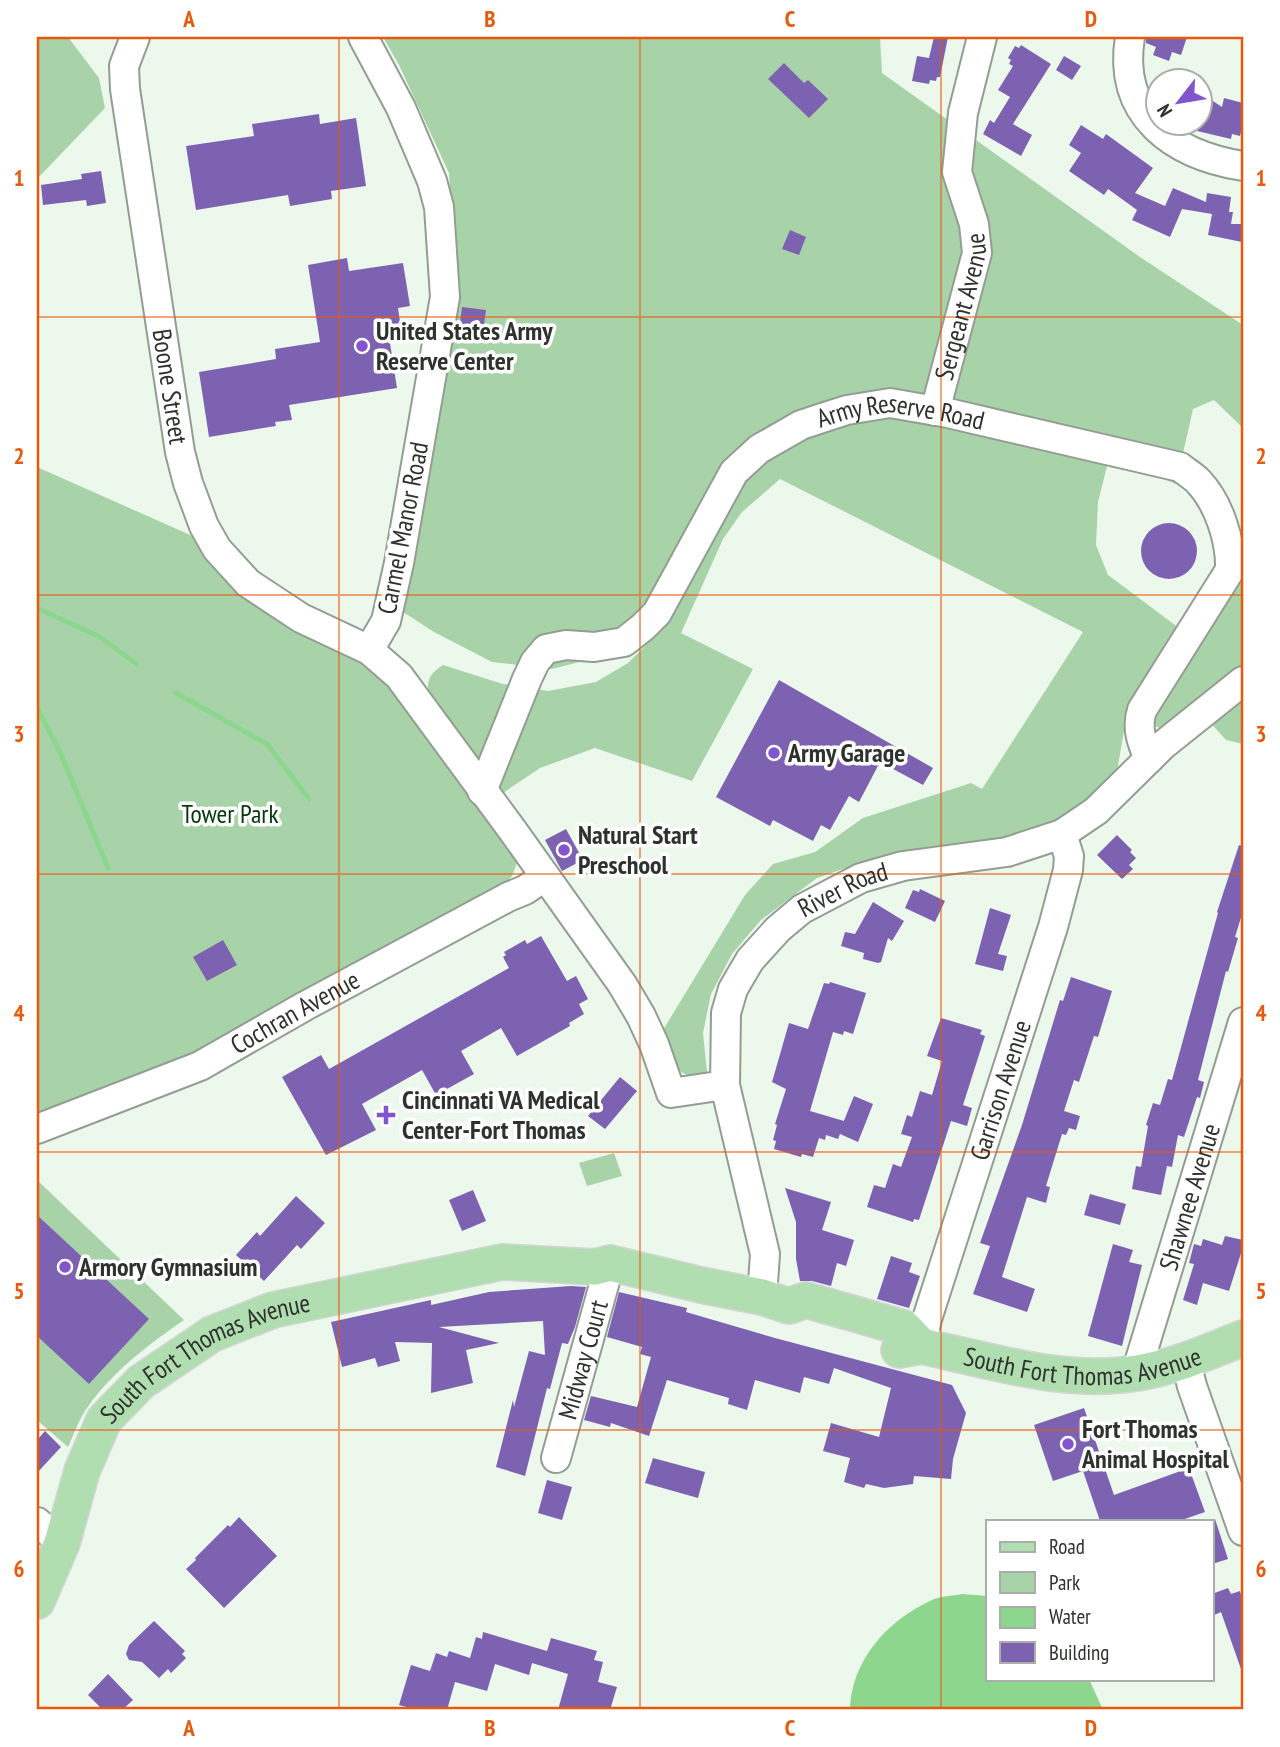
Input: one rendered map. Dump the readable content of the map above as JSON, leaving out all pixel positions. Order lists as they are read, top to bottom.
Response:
{
  "streets": {
    "main road": ["South Fort Thomas Avenue"],
    "street": [
      "Sergeant Avenue",
      "Boone Street",
      "Army Reserve Road",
      "Carmel Manor Road",
      "River Road",
      "Cochran Avenue",
      "Garrison Avenue",
      "Shawnee Avenue",
      "Midway Court"
    ]
  },
  "crossings": [
    ["Sergeant Avenue", "Army Reserve Road"],
    ["Boone Street", "Carmel Manor Road"],
    ["Army Reserve Road", "Carmel Manor Road"],
    ["Army Reserve Road", "River Road"],
    ["Carmel Manor Road", "River Road"],
    ["Carmel Manor Road", "Cochran Avenue"],
    ["River Road", "Garrison Avenue"],
    ["River Road", "South Fort Thomas Avenue"],
    ["Garrison Avenue", "South Fort Thomas Avenue"],
    ["Shawnee Avenue", "South Fort Thomas Avenue"],
    ["South Fort Thomas Avenue", "Midway Court"]
  ],
  "parks": ["Tower Park"],
  "places": {
    "other": [
      "United States Army Reserve Center",
      "Army Garage",
      "Natural Start Preschool",
      "Armory Gymnasium",
      "Fort Thomas Animal Hospital"
    ],
    "health": ["Cincinnati VA Medical Center-Fort Thomas"]
  },
  "legend": [
    "Road",
    "Park",
    "Water",
    "Building"
  ],
  "north": "bottom left",
  "grid": {
    "columns": [
      "A",
      "B",
      "C",
      "D"
    ],
    "rows": [
      "1",
      "2",
      "3",
      "4",
      "5",
      "6"
    ]
  }
}
